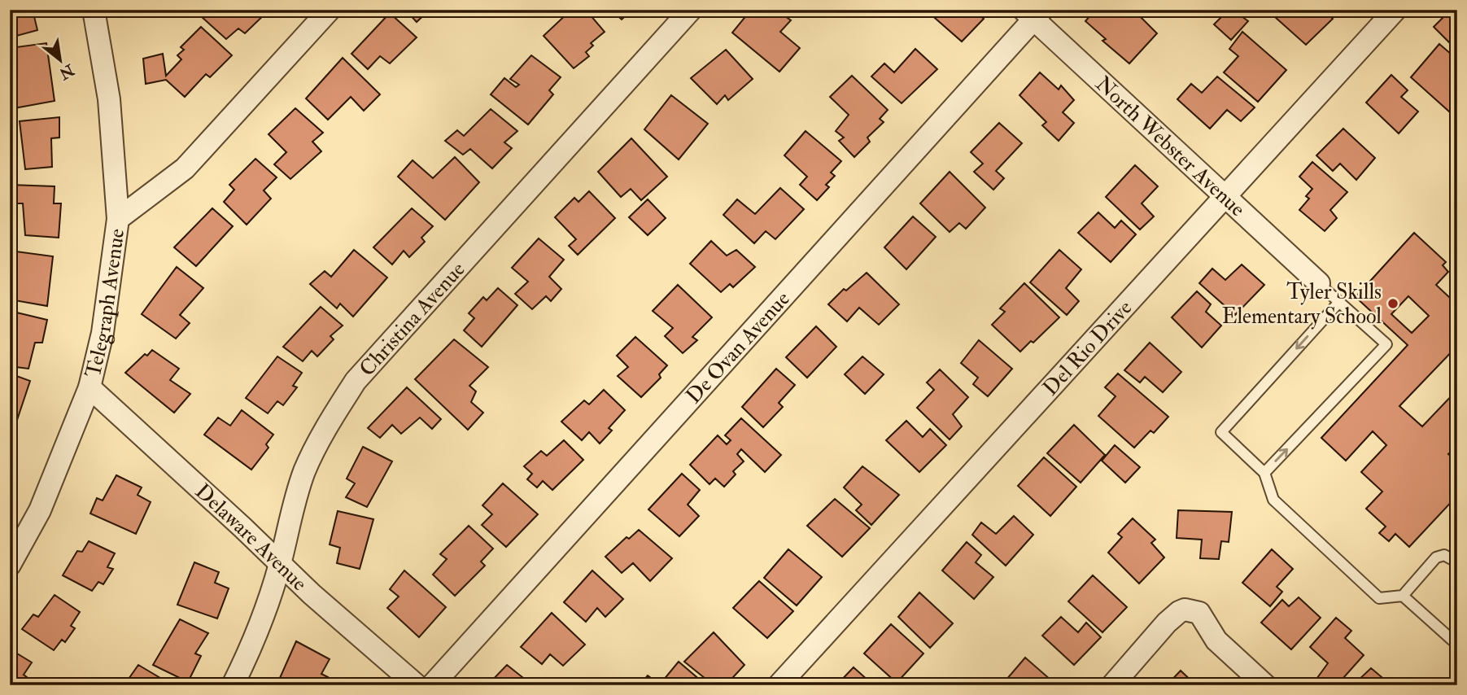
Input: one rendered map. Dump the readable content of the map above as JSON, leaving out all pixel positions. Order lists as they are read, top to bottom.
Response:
{
  "streets": {
    "street": [
      "North Webster Avenue",
      "Telegraph Avenue",
      "Christina Avenue",
      "De Ovan Avenue",
      "Del Rio Drive",
      "Delaware Avenue"
    ]
  },
  "crossings": [
    ["North Webster Avenue", "De Ovan Avenue"],
    ["North Webster Avenue", "Del Rio Drive"],
    ["Telegraph Avenue", "Delaware Avenue"],
    ["Christina Avenue", "Delaware Avenue"]
  ],
  "places": ["Tyler Skills Elementary School"],
  "north": "bottom right"
}
